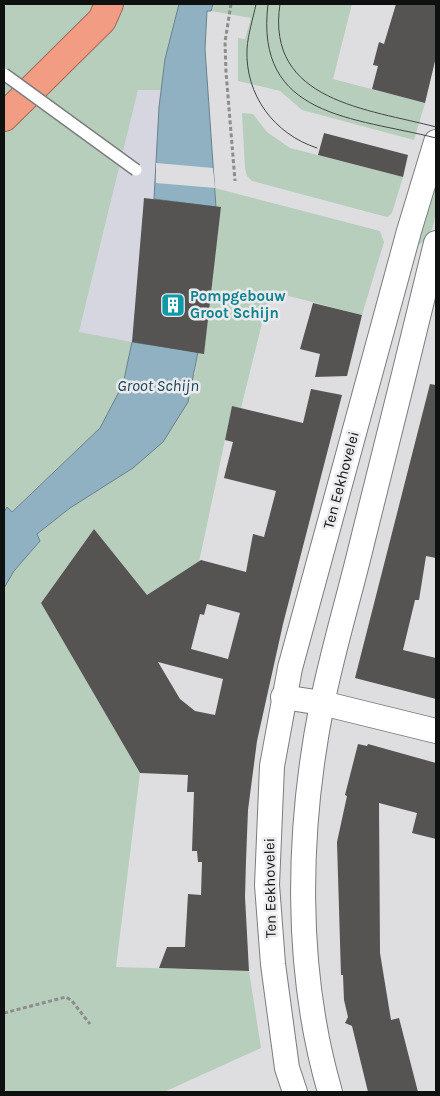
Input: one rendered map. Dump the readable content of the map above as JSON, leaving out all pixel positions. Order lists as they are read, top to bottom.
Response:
{
  "streets": {
    "street": ["Ten Eekhovelei"]
  },
  "water": ["Groot Schijn"],
  "places": {
    "building": ["Pompgebouw Groot Schijn"]
  }
}
